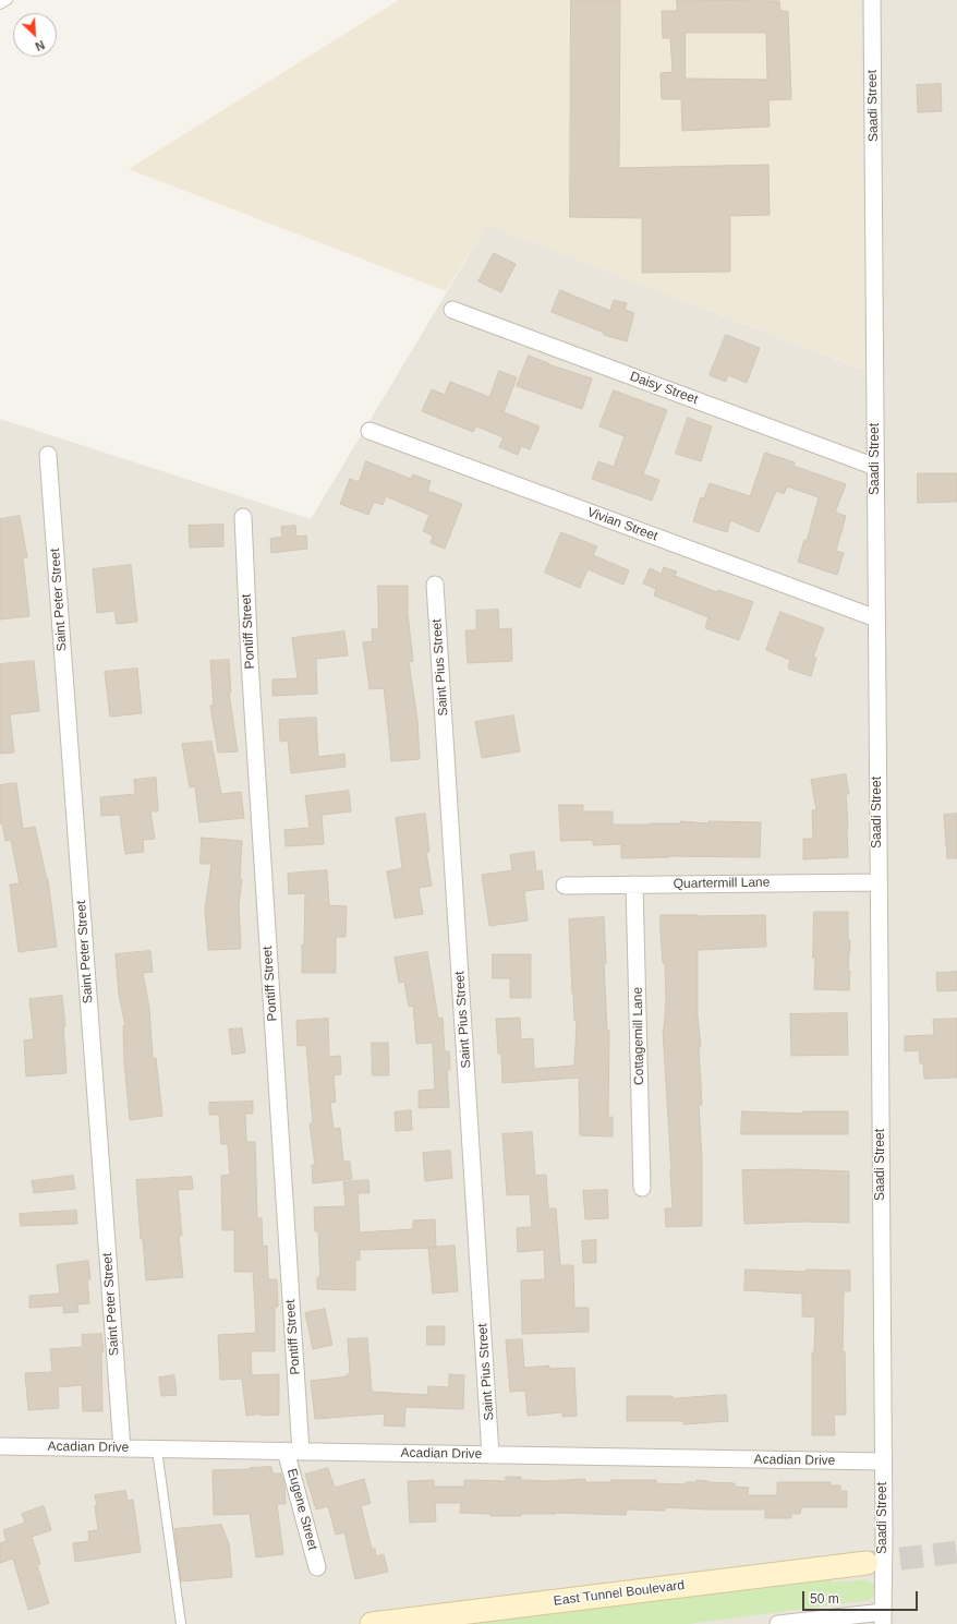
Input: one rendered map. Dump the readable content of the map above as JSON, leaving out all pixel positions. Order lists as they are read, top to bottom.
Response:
{
  "streets": {
    "main road": ["East Tunnel Boulevard"],
    "street": [
      "Saadi Street",
      "Daisy Street",
      "Vivian Street",
      "Saint Peter Street",
      "Pontiff Street",
      "Saint Pius Street",
      "Quartermill Lane",
      "Cottagemill Lane",
      "Acadian Drive",
      "Eugene Street"
    ]
  },
  "crossings": [
    ["Saadi Street", "Daisy Street"],
    ["Saadi Street", "Vivian Street"],
    ["Saadi Street", "Quartermill Lane"],
    ["Saadi Street", "Acadian Drive"],
    ["Saint Peter Street", "Acadian Drive"],
    ["Pontiff Street", "Acadian Drive"],
    ["Pontiff Street", "Eugene Street"],
    ["Saint Pius Street", "Acadian Drive"],
    ["Quartermill Lane", "Cottagemill Lane"],
    ["Acadian Drive", "Eugene Street"]
  ],
  "scale_bar": "50 m",
  "north": "bottom right"
}
